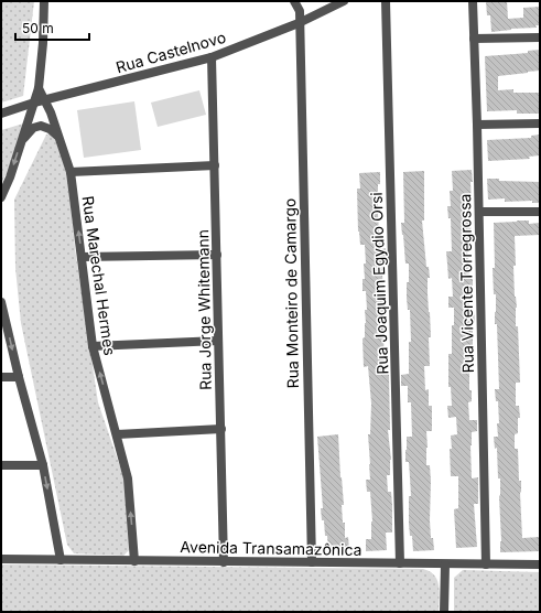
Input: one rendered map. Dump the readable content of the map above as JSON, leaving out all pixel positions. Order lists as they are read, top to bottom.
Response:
{
  "streets": {
    "street": [
      "Rua Castelnovo",
      "Rua Marechal Hermes",
      "Rua Joaquim Egydio Orsi",
      "Rua Vicente Torregrossa",
      "Rua Monteiro de Camargo",
      "Rua Jorge Whitemann",
      "Avenida Transamazônica"
    ]
  },
  "crossings": [
    ["Rua Castelnovo", "Rua Marechal Hermes"],
    ["Rua Castelnovo", "Rua Monteiro de Camargo"],
    ["Rua Castelnovo", "Rua Jorge Whitemann"],
    ["Rua Marechal Hermes", "Avenida Transamazônica"],
    ["Rua Joaquim Egydio Orsi", "Avenida Transamazônica"],
    ["Rua Vicente Torregrossa", "Avenida Transamazônica"],
    ["Rua Monteiro de Camargo", "Avenida Transamazônica"],
    ["Rua Jorge Whitemann", "Avenida Transamazônica"]
  ],
  "one_way": ["Rua Marechal Hermes"],
  "scale_bar": "50 m"
}
